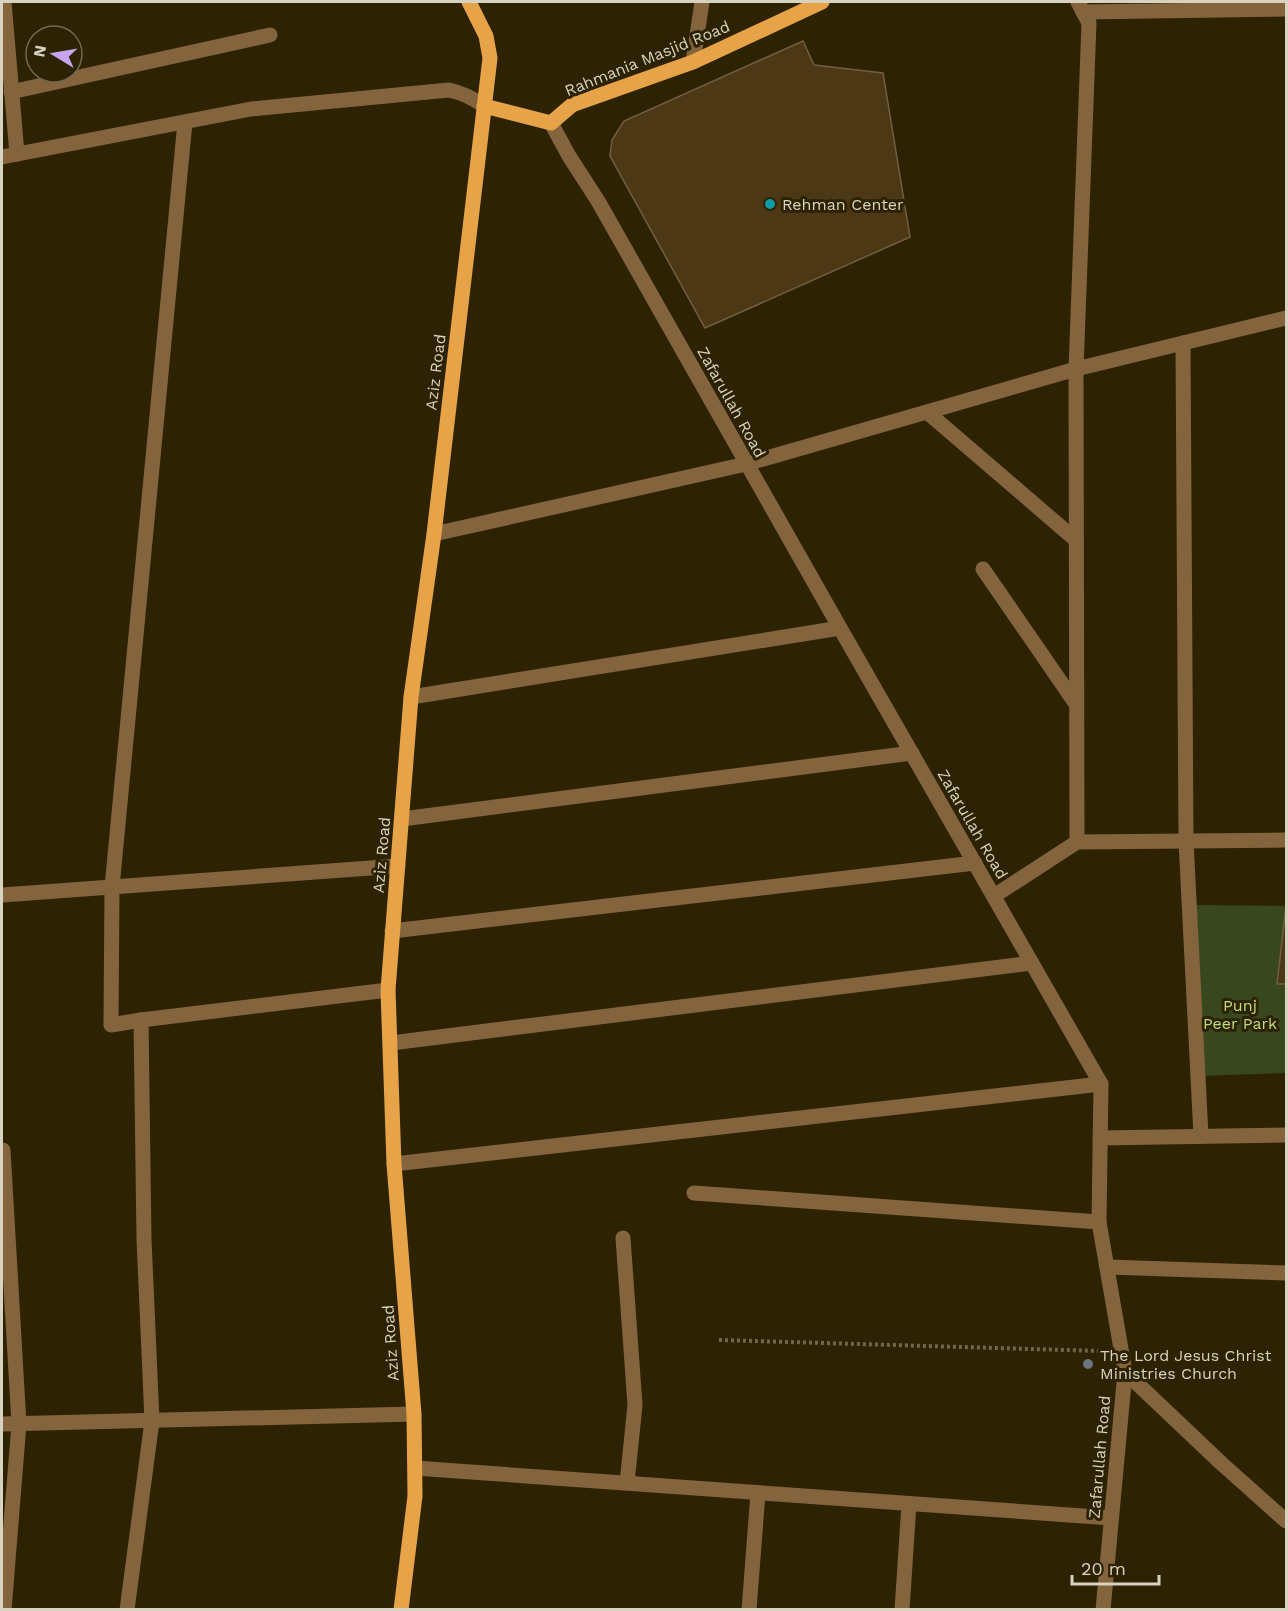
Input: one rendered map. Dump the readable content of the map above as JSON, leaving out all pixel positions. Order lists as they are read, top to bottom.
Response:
{
  "streets": {
    "main road": ["Rahmania Masjid Road", "Aziz Road"],
    "street": ["Zafarullah Road"]
  },
  "crossings": [
    ["Rahmania Masjid Road", "Zafarullah Road"]
  ],
  "parks": ["Punj Peer Park"],
  "places": ["Rehman Center", "The Lord Jesus Christ Ministries Church"],
  "scale_bar": "20 m",
  "north": "left"
}
